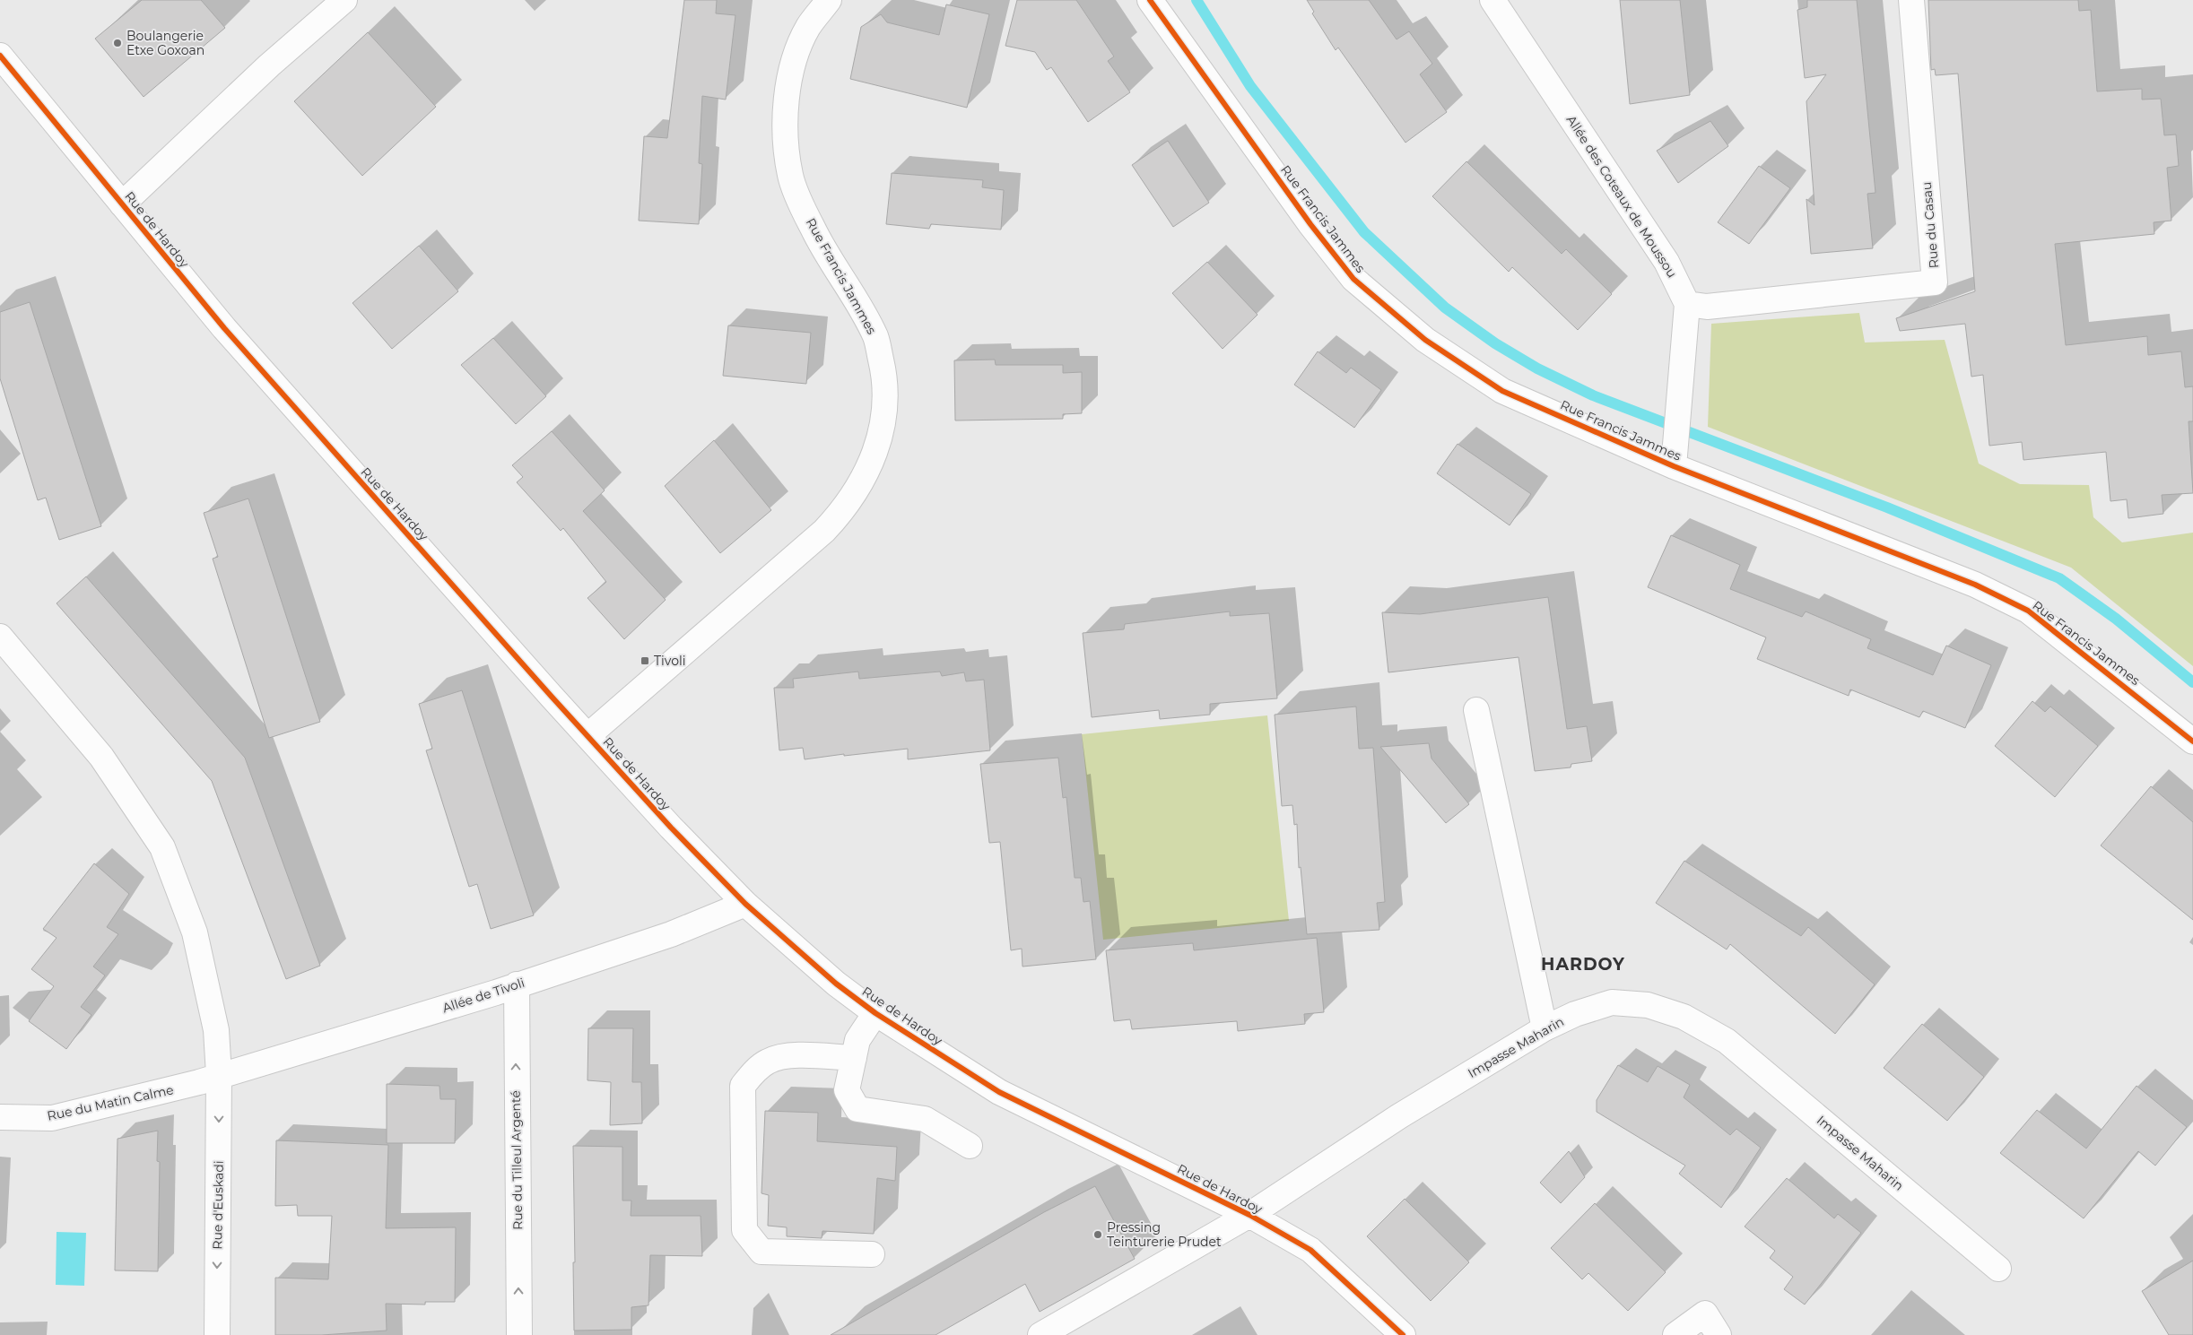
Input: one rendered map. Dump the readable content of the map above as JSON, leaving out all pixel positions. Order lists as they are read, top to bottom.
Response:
{
  "streets": {
    "street": [
      "Allée des Coteaux de Moussou",
      "Rue Francis Jammes",
      "Rue du Casau",
      "Rue de Hardoy",
      "Allée de Tivoli",
      "Impasse Maharin",
      "Rue du Matin Calme",
      "Rue du Tilleul Argenté",
      "Rue d'Euskadi"
    ]
  },
  "crossings": [
    ["Allée des Coteaux de Moussou", "Rue du Casau"],
    ["Rue Francis Jammes", "Rue de Hardoy"],
    ["Rue de Hardoy", "Allée de Tivoli"],
    ["Rue de Hardoy", "Impasse Maharin"],
    ["Allée de Tivoli", "Rue du Matin Calme"],
    ["Allée de Tivoli", "Rue du Tilleul Argenté"],
    ["Allée de Tivoli", "Rue d'Euskadi"],
    ["Rue du Matin Calme", "Rue d'Euskadi"]
  ],
  "one_way": ["Rue du Tilleul Argenté"],
  "districts": ["HARDOY"],
  "places": {
    "other": ["Boulangerie Etxe Goxoan", "Pressing Teinturerie Prudet"],
    "transit": ["Tivoli"]
  }
}
